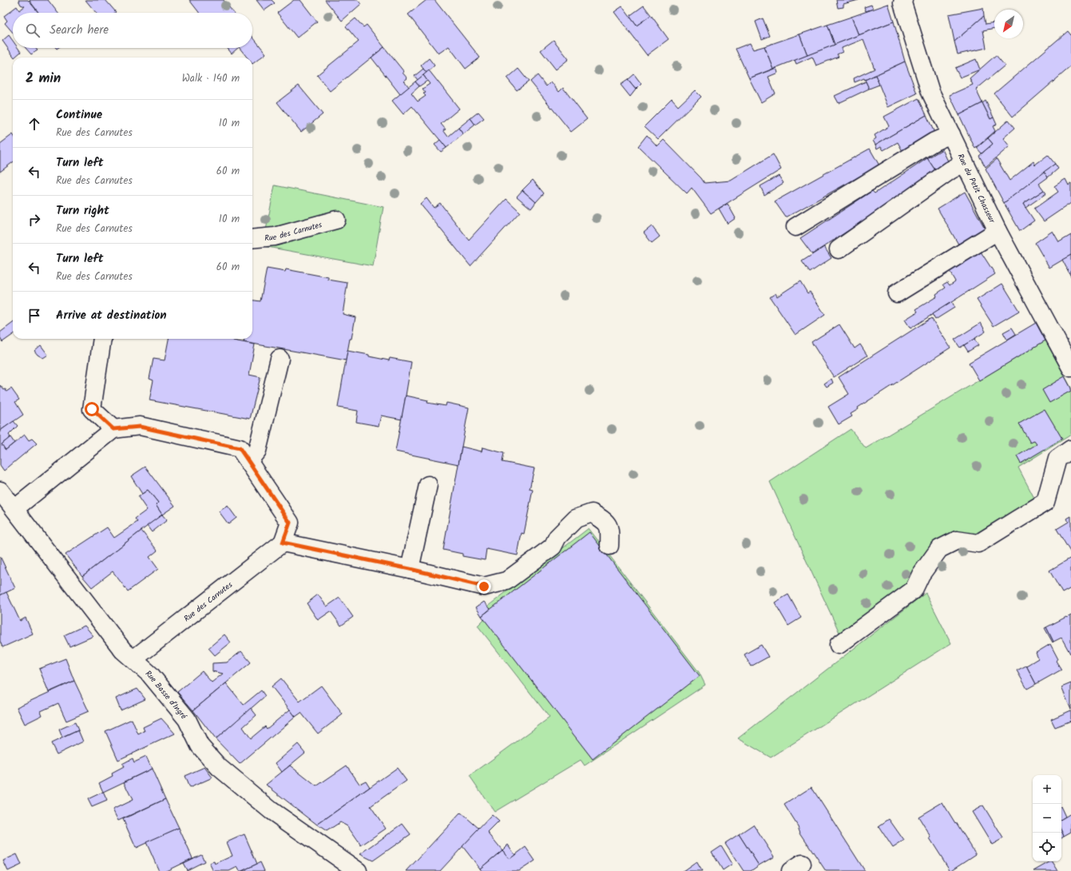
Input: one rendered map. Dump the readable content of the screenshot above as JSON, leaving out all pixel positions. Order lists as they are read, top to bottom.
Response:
{
  "streets": {
    "street": ["Rue du Petit Chasseur", "Rue des Carnutes", "Rue Basse d'Ingré"]
  },
  "crossings": [
    ["Rue des Carnutes", "Rue Basse d'Ingré"]
  ],
  "north": "bottom left",
  "page": {
    "search": "Search here",
    "heading": ["2 min", "Walk · 140 m"],
    "list": [
      ["Continue", "Rue des Carnutes", "10 m"],
      ["Turn left", "Rue des Carnutes", "60 m"],
      ["Turn right", "Rue des Carnutes", "10 m"],
      ["Turn left", "Rue des Carnutes", "60 m"],
      "Arrive at destination"
    ],
    "map_buttons": ["+", "−"]
  }
}
